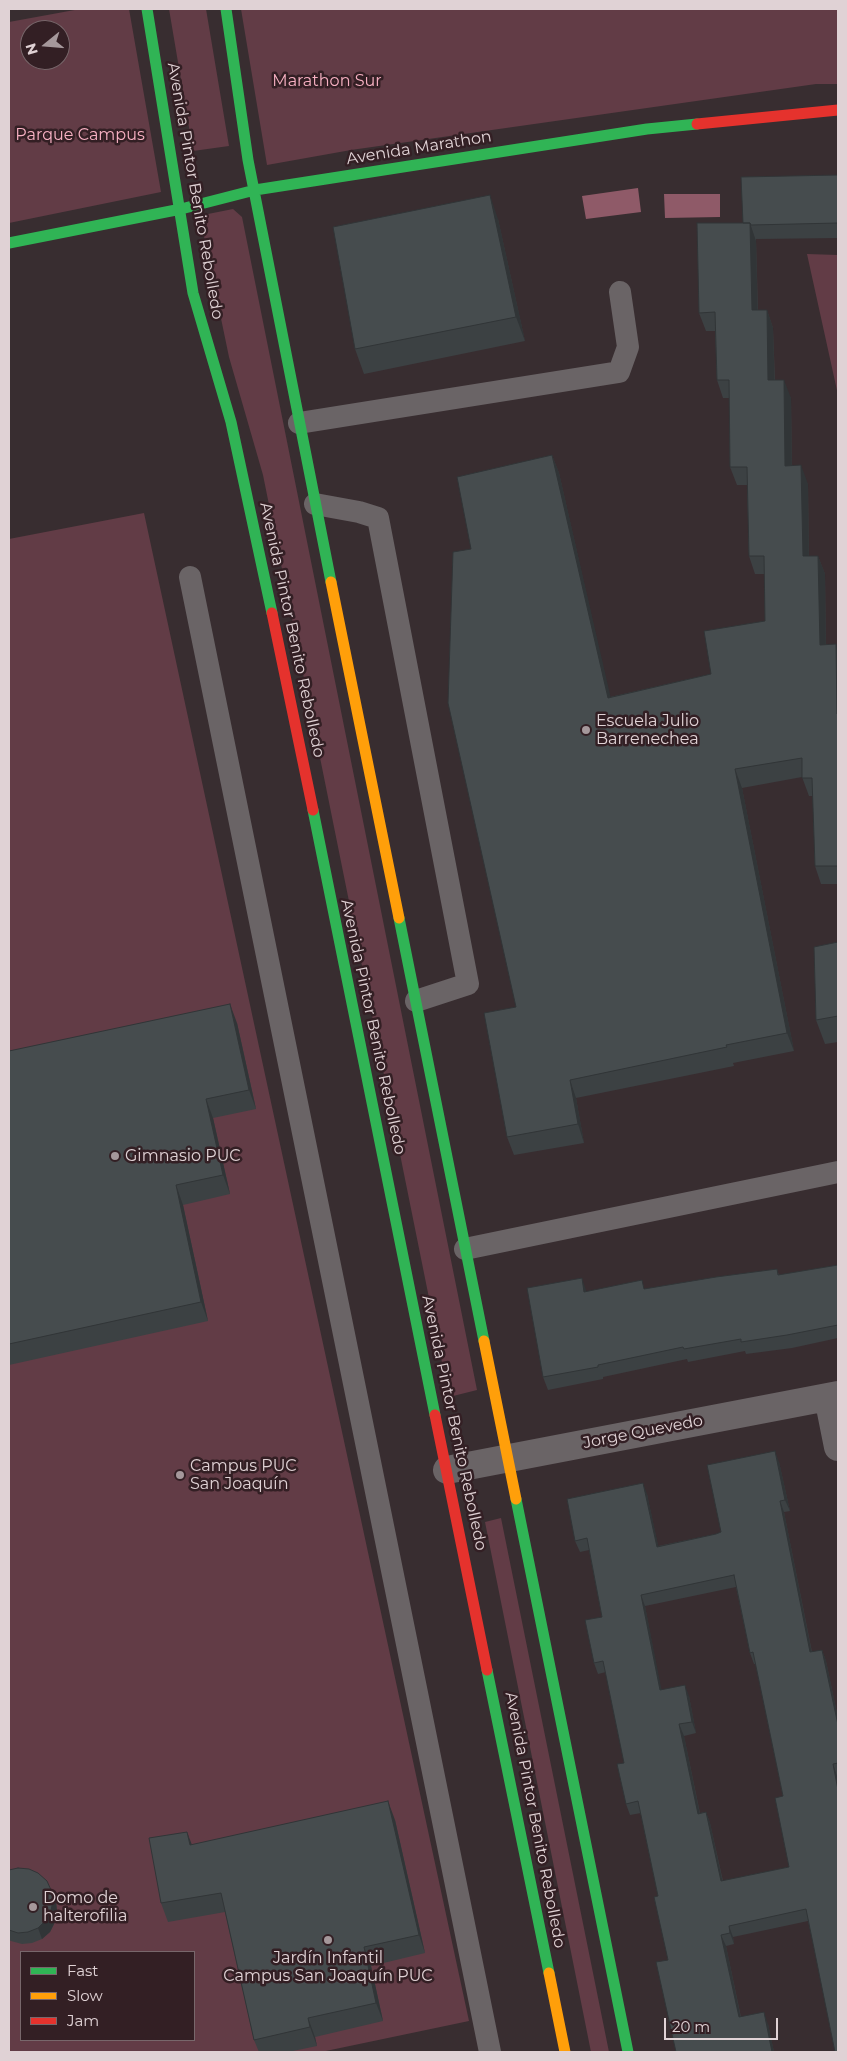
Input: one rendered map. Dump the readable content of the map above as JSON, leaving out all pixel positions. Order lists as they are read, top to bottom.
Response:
{
  "streets": {
    "street": ["Avenida Marathon", "Avenida Pintor Benito Rebolledo", "Jorge Quevedo"]
  },
  "crossings": [
    ["Avenida Marathon", "Avenida Pintor Benito Rebolledo"],
    ["Avenida Pintor Benito Rebolledo", "Jorge Quevedo"]
  ],
  "parks": ["Marathon Sur", "Parque Campus"],
  "places": [
    "Escuela Julio Barrenechea",
    "Gimnasio PUC",
    "Campus PUC San Joaquín",
    "Domo de halterofilia",
    "Jardín Infantil Campus San Joaquín PUC"
  ],
  "legend": ["Fast", "Slow", "Jam"],
  "scale_bar": "20 m",
  "north": "left"
}
